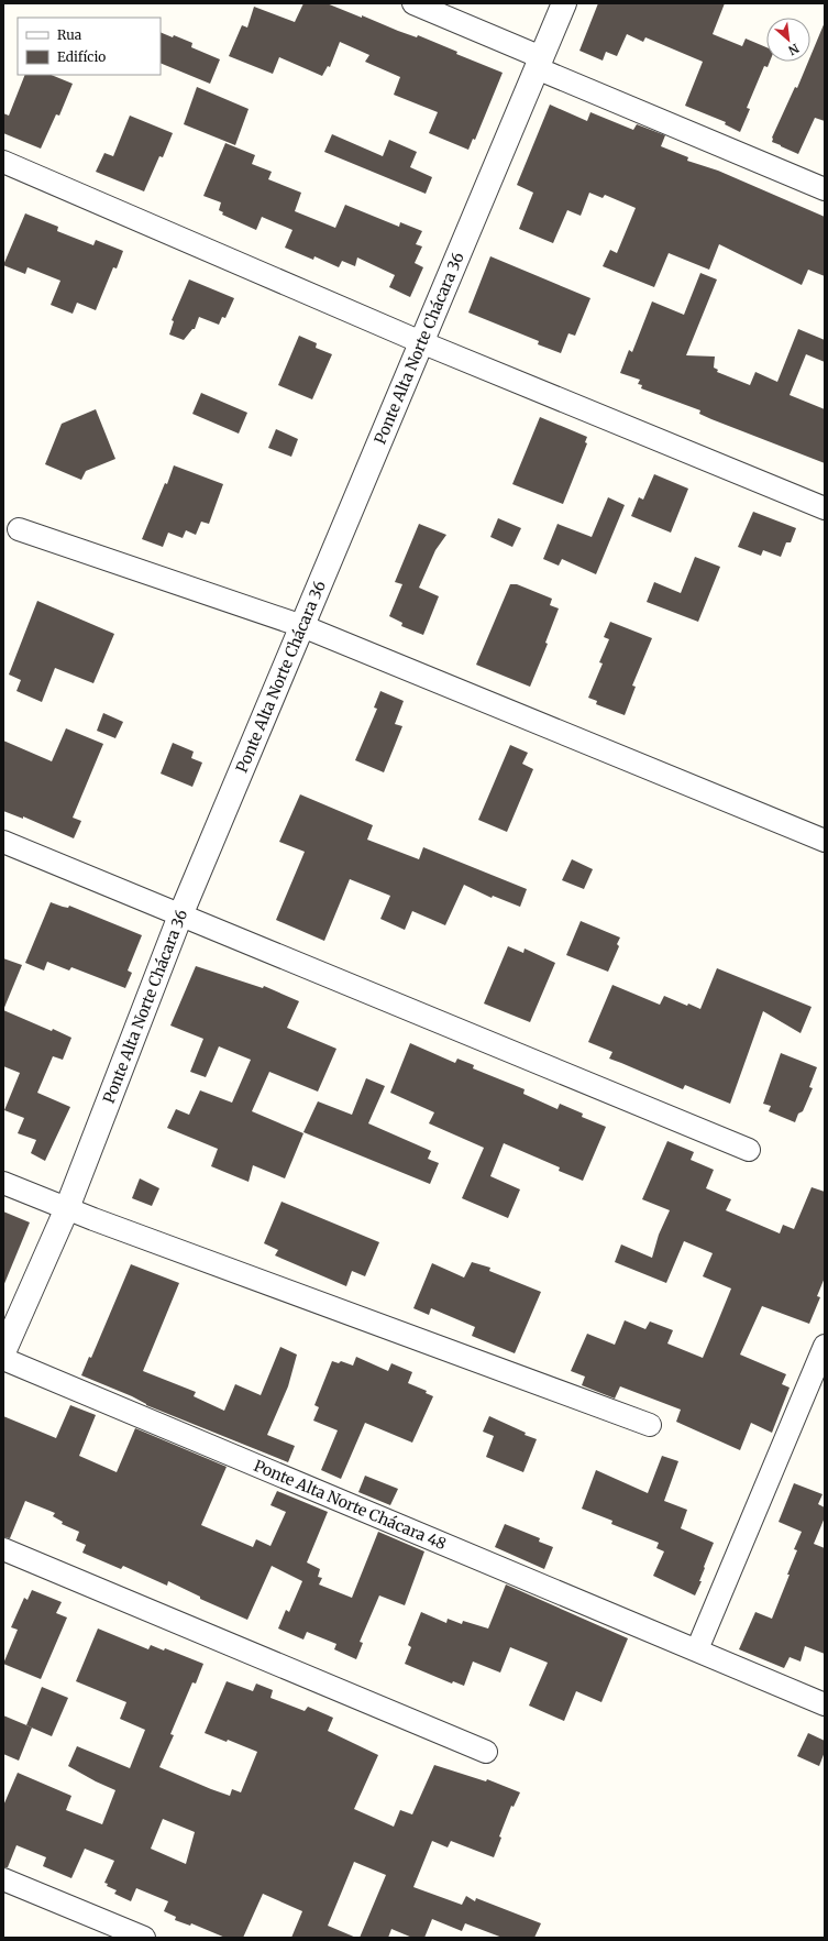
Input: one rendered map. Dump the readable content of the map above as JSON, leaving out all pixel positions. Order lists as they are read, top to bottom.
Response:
{
  "streets": {
    "street": ["Ponte Alta Norte Chácara 36", "Ponte Alta Norte Chácara 48"]
  },
  "legend": ["Rua", "Edifício"],
  "north": "bottom right"
}
